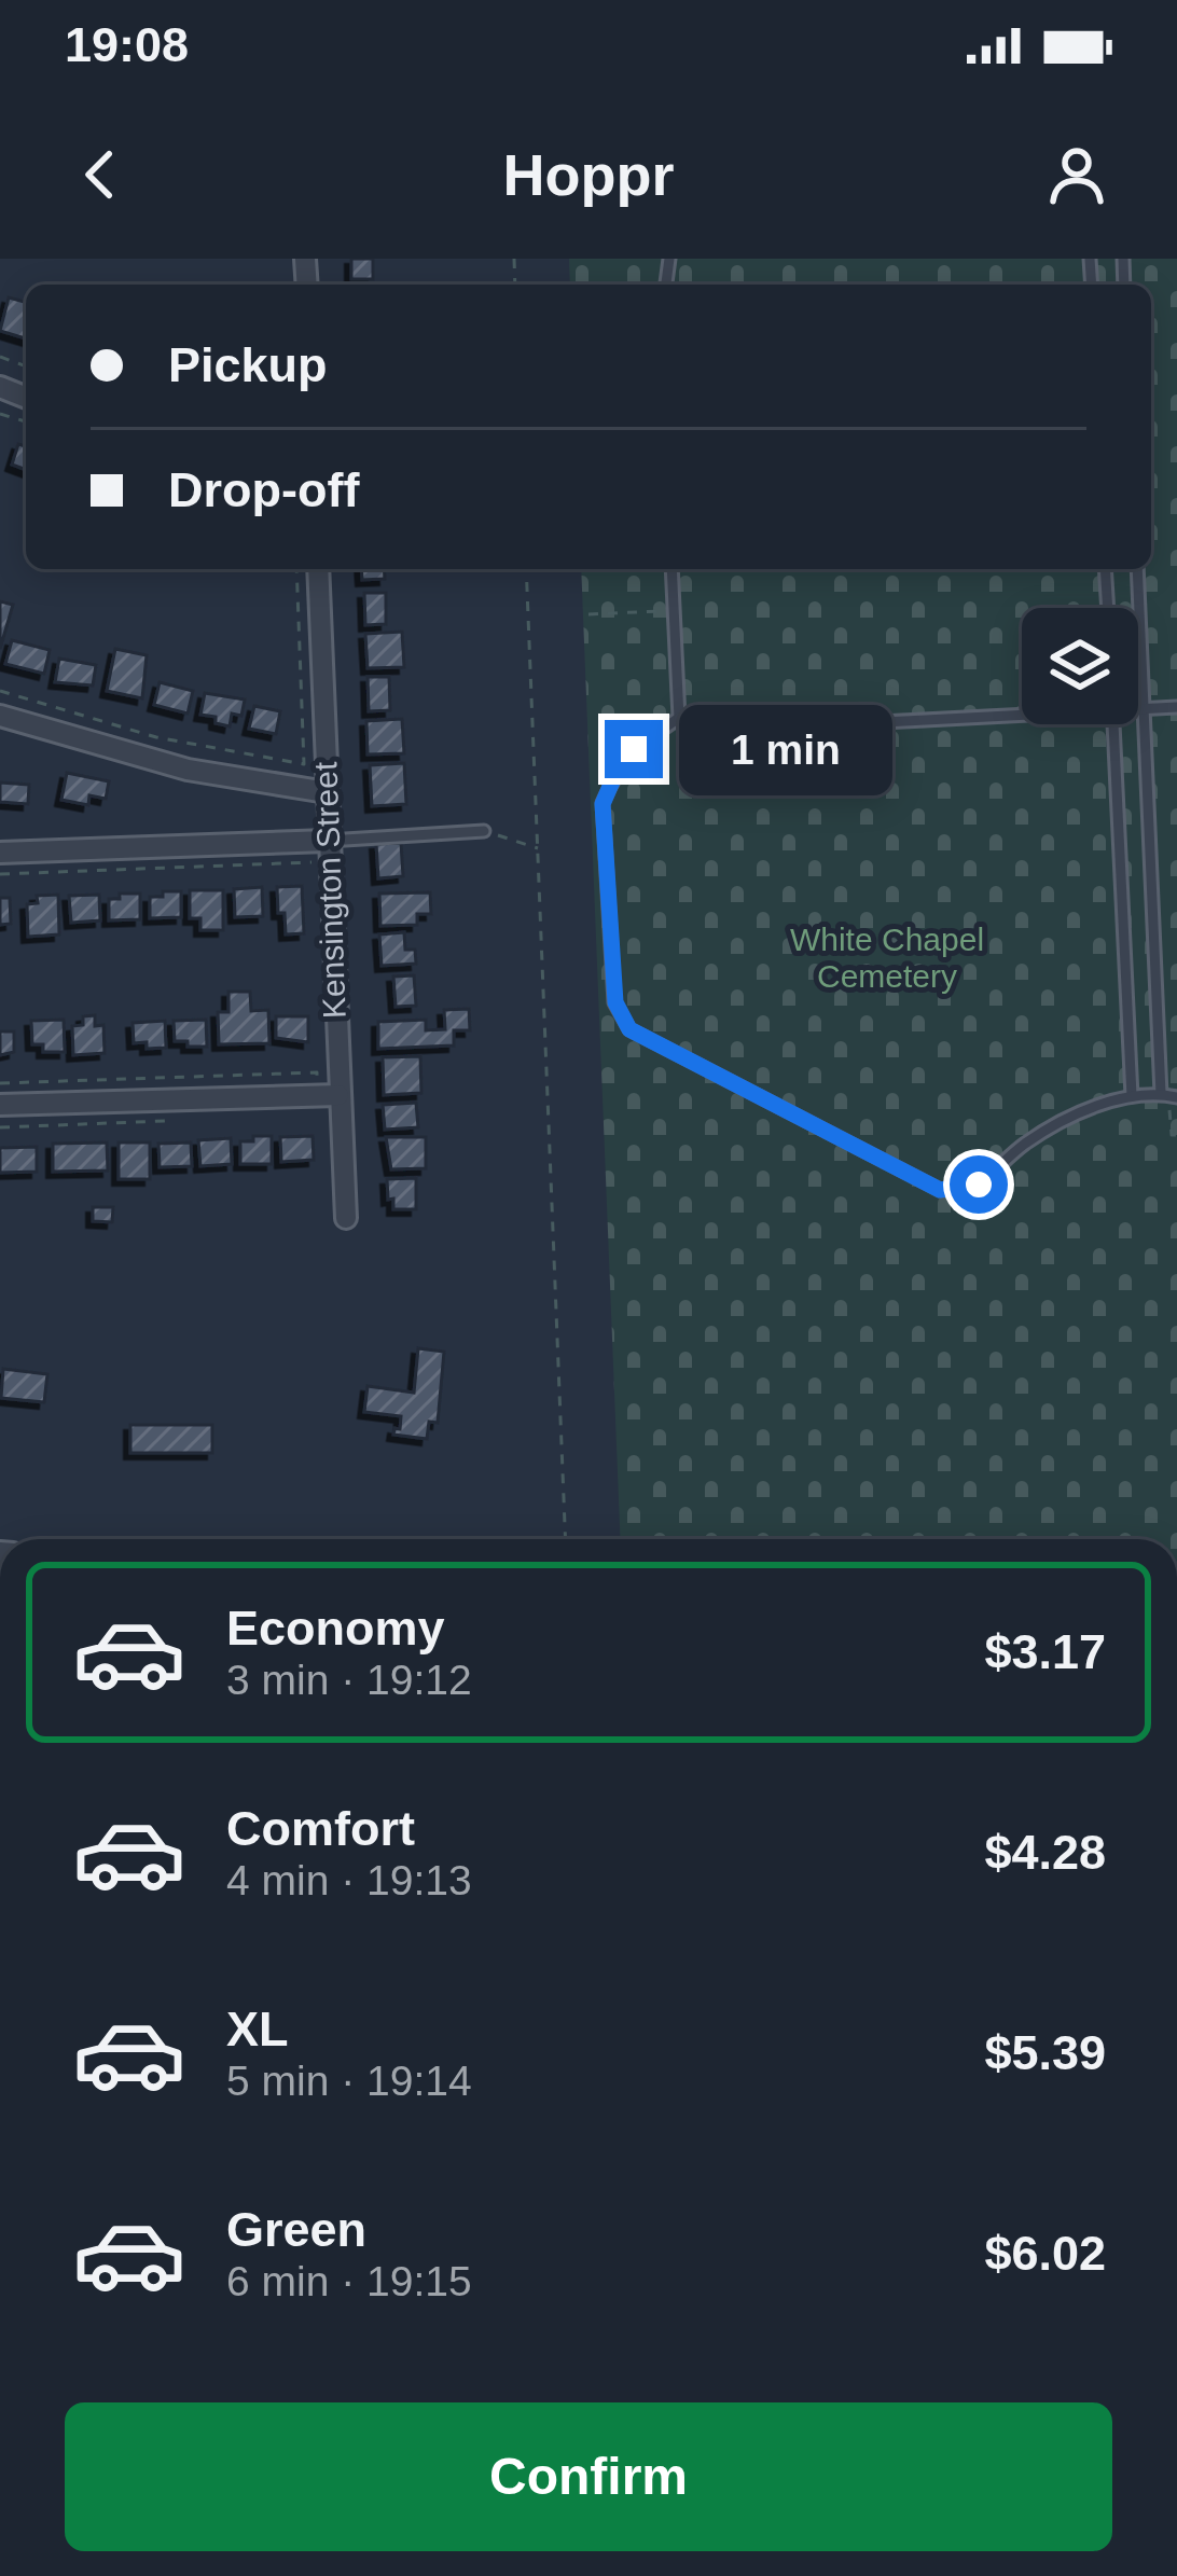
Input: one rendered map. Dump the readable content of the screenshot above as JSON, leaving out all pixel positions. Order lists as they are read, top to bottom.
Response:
{
  "streets": {
    "street": ["Kensington Street"]
  },
  "parks": ["White Chapel Cemetery"],
  "page": {
    "status": "19:08",
    "header": "Hoppr",
    "banner": ["Pickup", "Drop-off"],
    "bubble": "1 min",
    "list": [
      {
        "name": "Economy",
        "note": "3 min · 19:12",
        "value": "$3.17"
      },
      {
        "name": "Comfort",
        "note": "4 min · 19:13",
        "value": "$4.28"
      },
      {
        "name": "XL",
        "note": "5 min · 19:14",
        "value": "$5.39"
      },
      {
        "name": "Green",
        "note": "6 min · 19:15",
        "value": "$6.02"
      }
    ],
    "buttons": "Confirm"
  }
}
